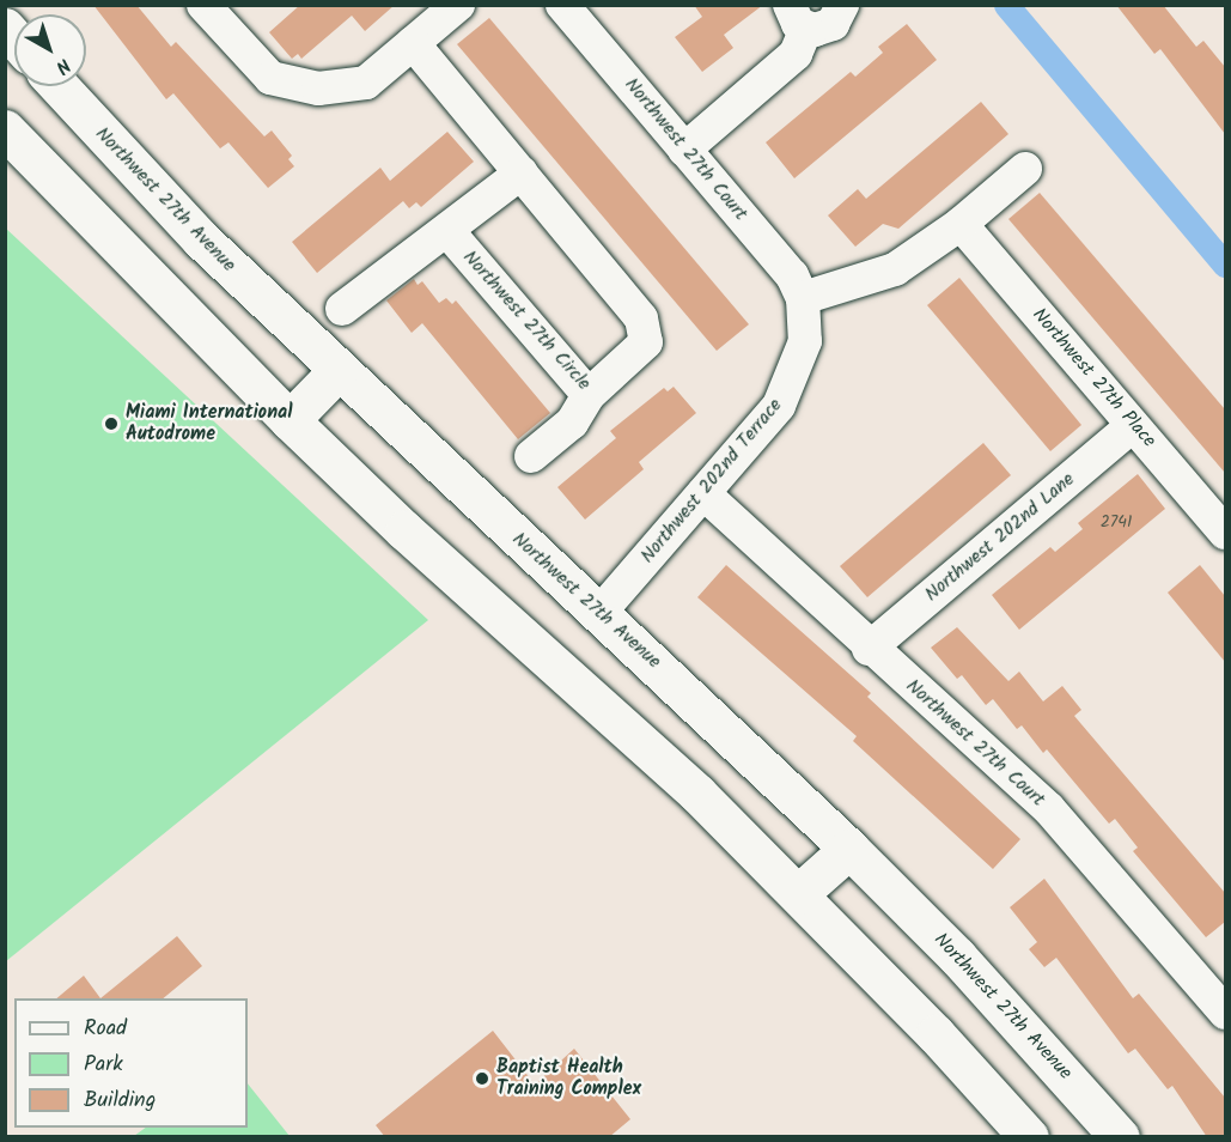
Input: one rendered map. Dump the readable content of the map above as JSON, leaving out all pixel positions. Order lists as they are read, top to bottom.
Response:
{
  "streets": {
    "main road": ["Northwest 27th Avenue"],
    "street": [
      "Northwest 27th Court",
      "Northwest 27th Circle",
      "Northwest 27th Place",
      "Northwest 202nd Terrace",
      "Northwest 202nd Lane"
    ]
  },
  "crossings": [
    ["Northwest 27th Court", "Northwest 202nd Terrace"],
    ["Northwest 27th Court", "Northwest 202nd Lane"],
    ["Northwest 27th Avenue", "Northwest 202nd Terrace"],
    ["Northwest 27th Place", "Northwest 202nd Lane"]
  ],
  "places": ["Miami International Autodrome", "Baptist Health Training Complex"],
  "house_numbers": ["2741"],
  "legend": ["Road", "Park", "Building"],
  "north": "bottom right"
}
